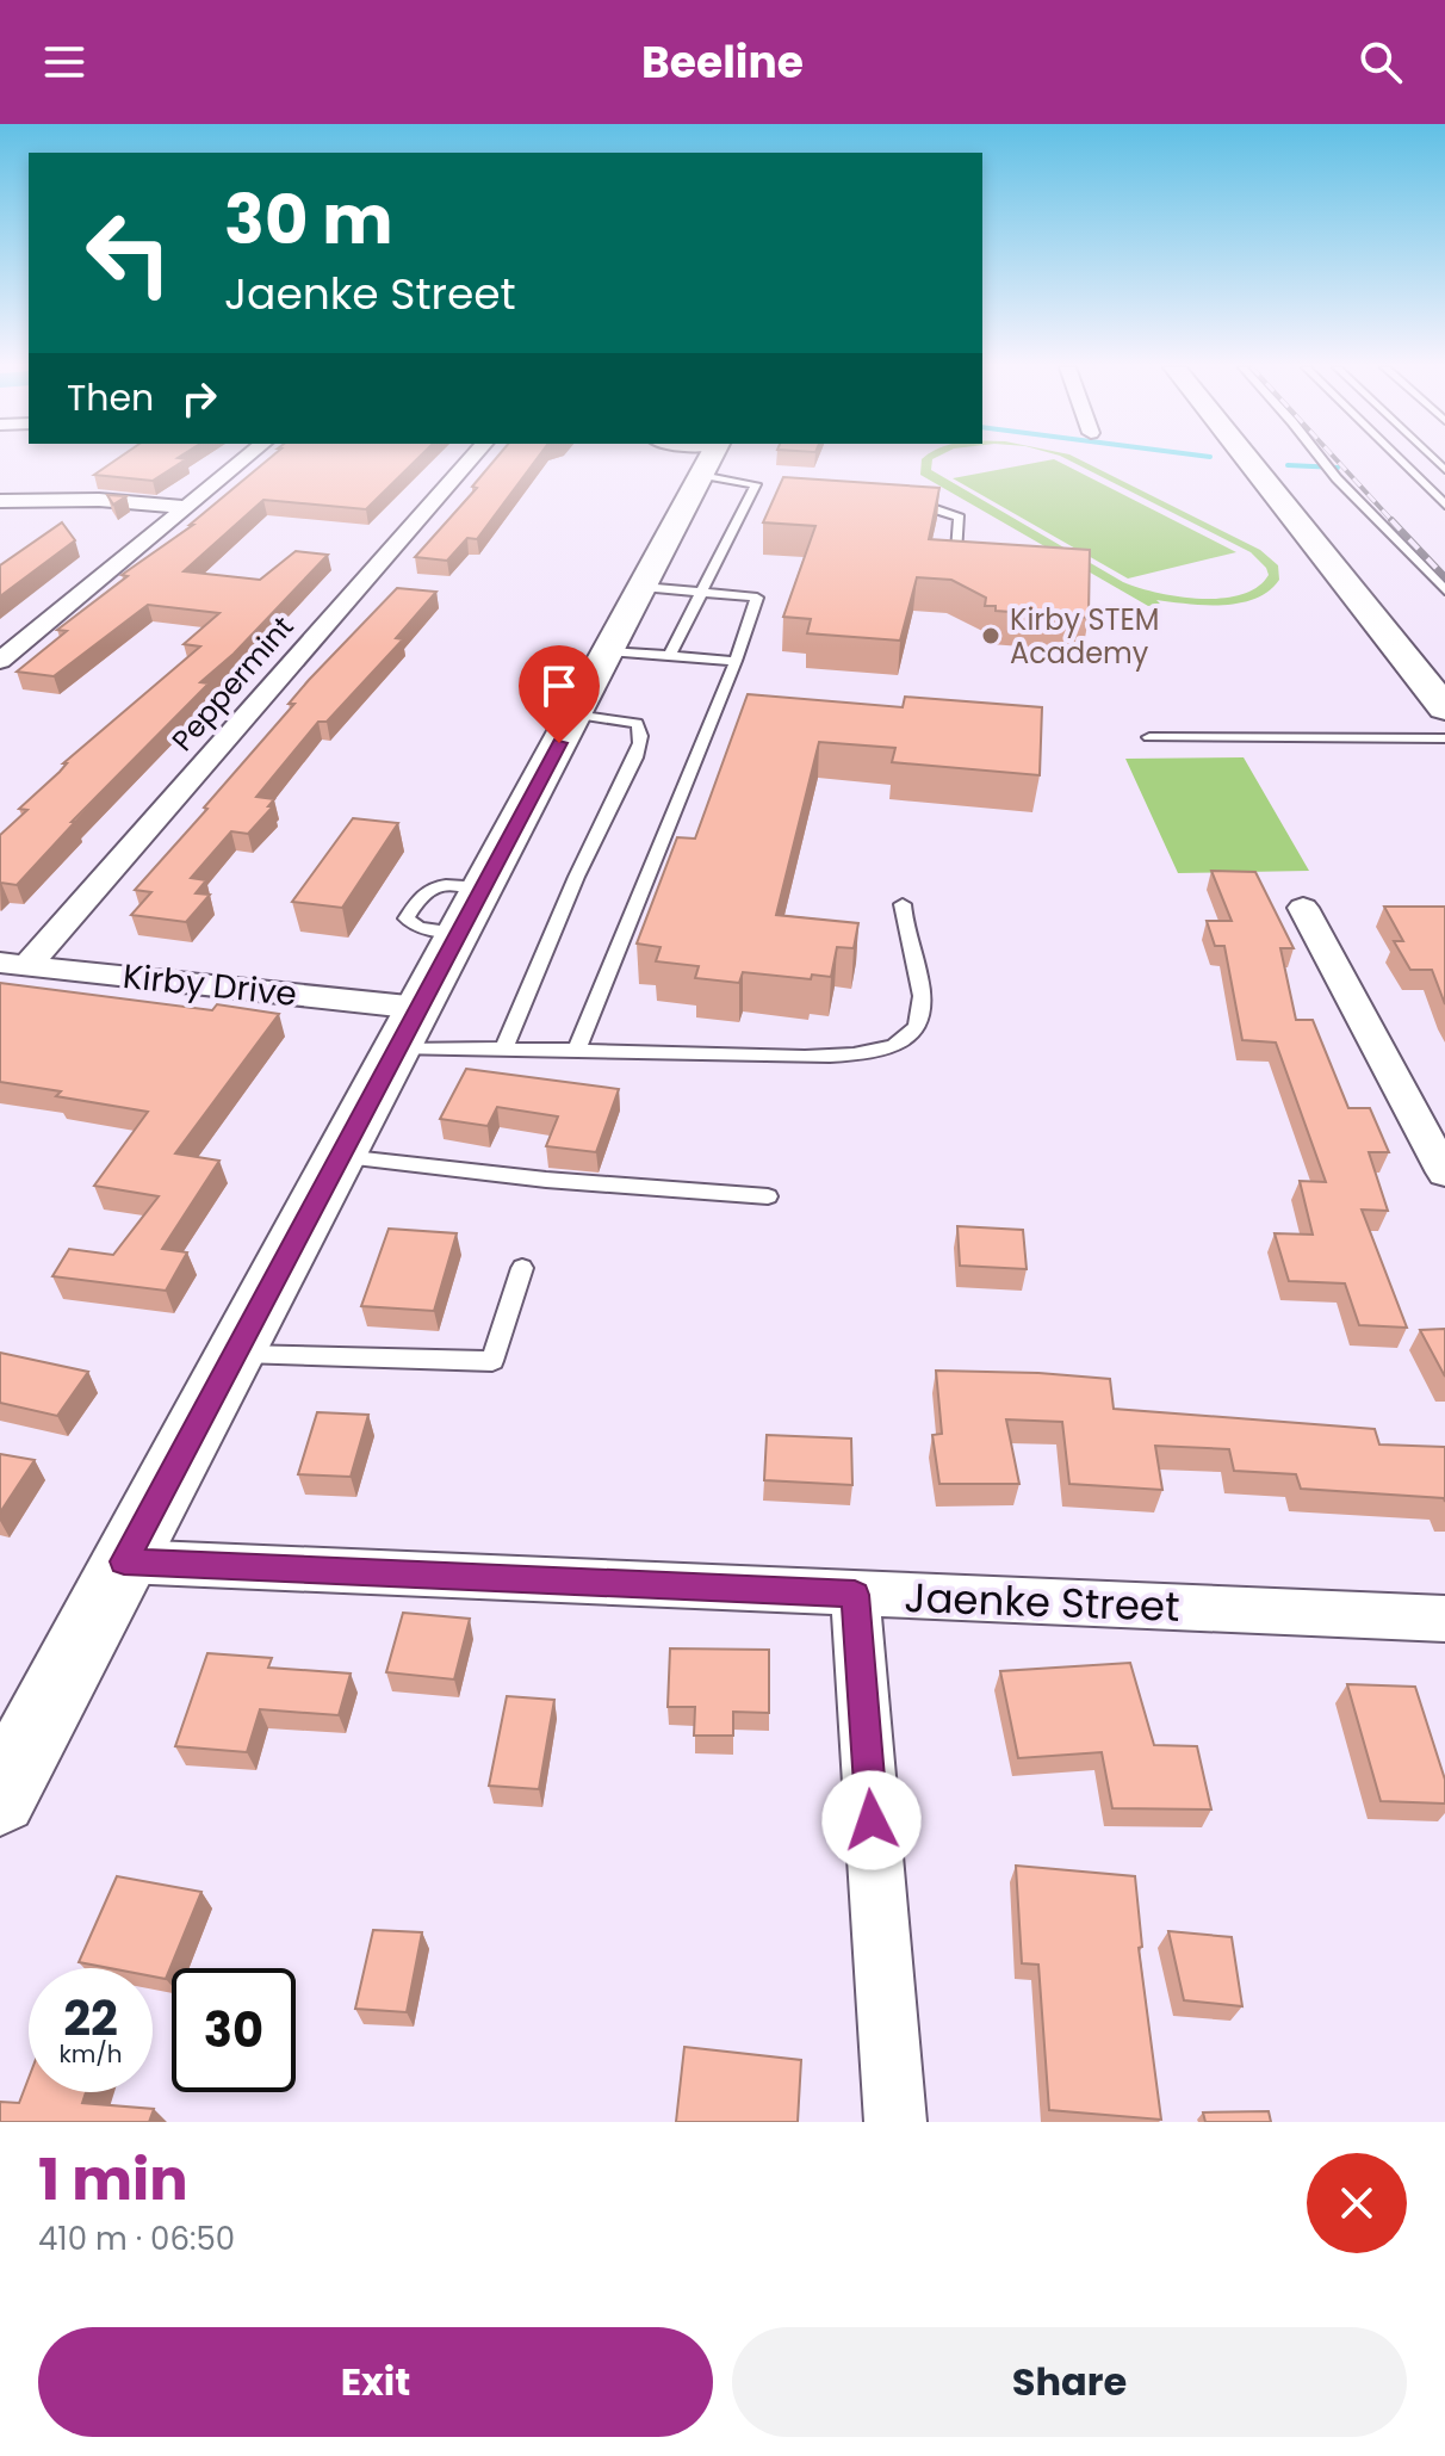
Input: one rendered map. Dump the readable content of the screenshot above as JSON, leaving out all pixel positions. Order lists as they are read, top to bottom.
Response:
{
  "streets": {
    "street": ["Peppermint", "Kirby Drive", "Jaenke Street"]
  },
  "crossings": [
    ["Peppermint", "Kirby Drive"]
  ],
  "places": ["Kirby STEM Academy"],
  "page": {
    "header": "Beeline",
    "turn": ["30 m", "Jaenke Street"],
    "then": "Then",
    "speed": "22 km/h",
    "limit": "30",
    "heading": ["1 min", "410 m · 06:50"],
    "buttons": ["Exit", "Share"]
  }
}
